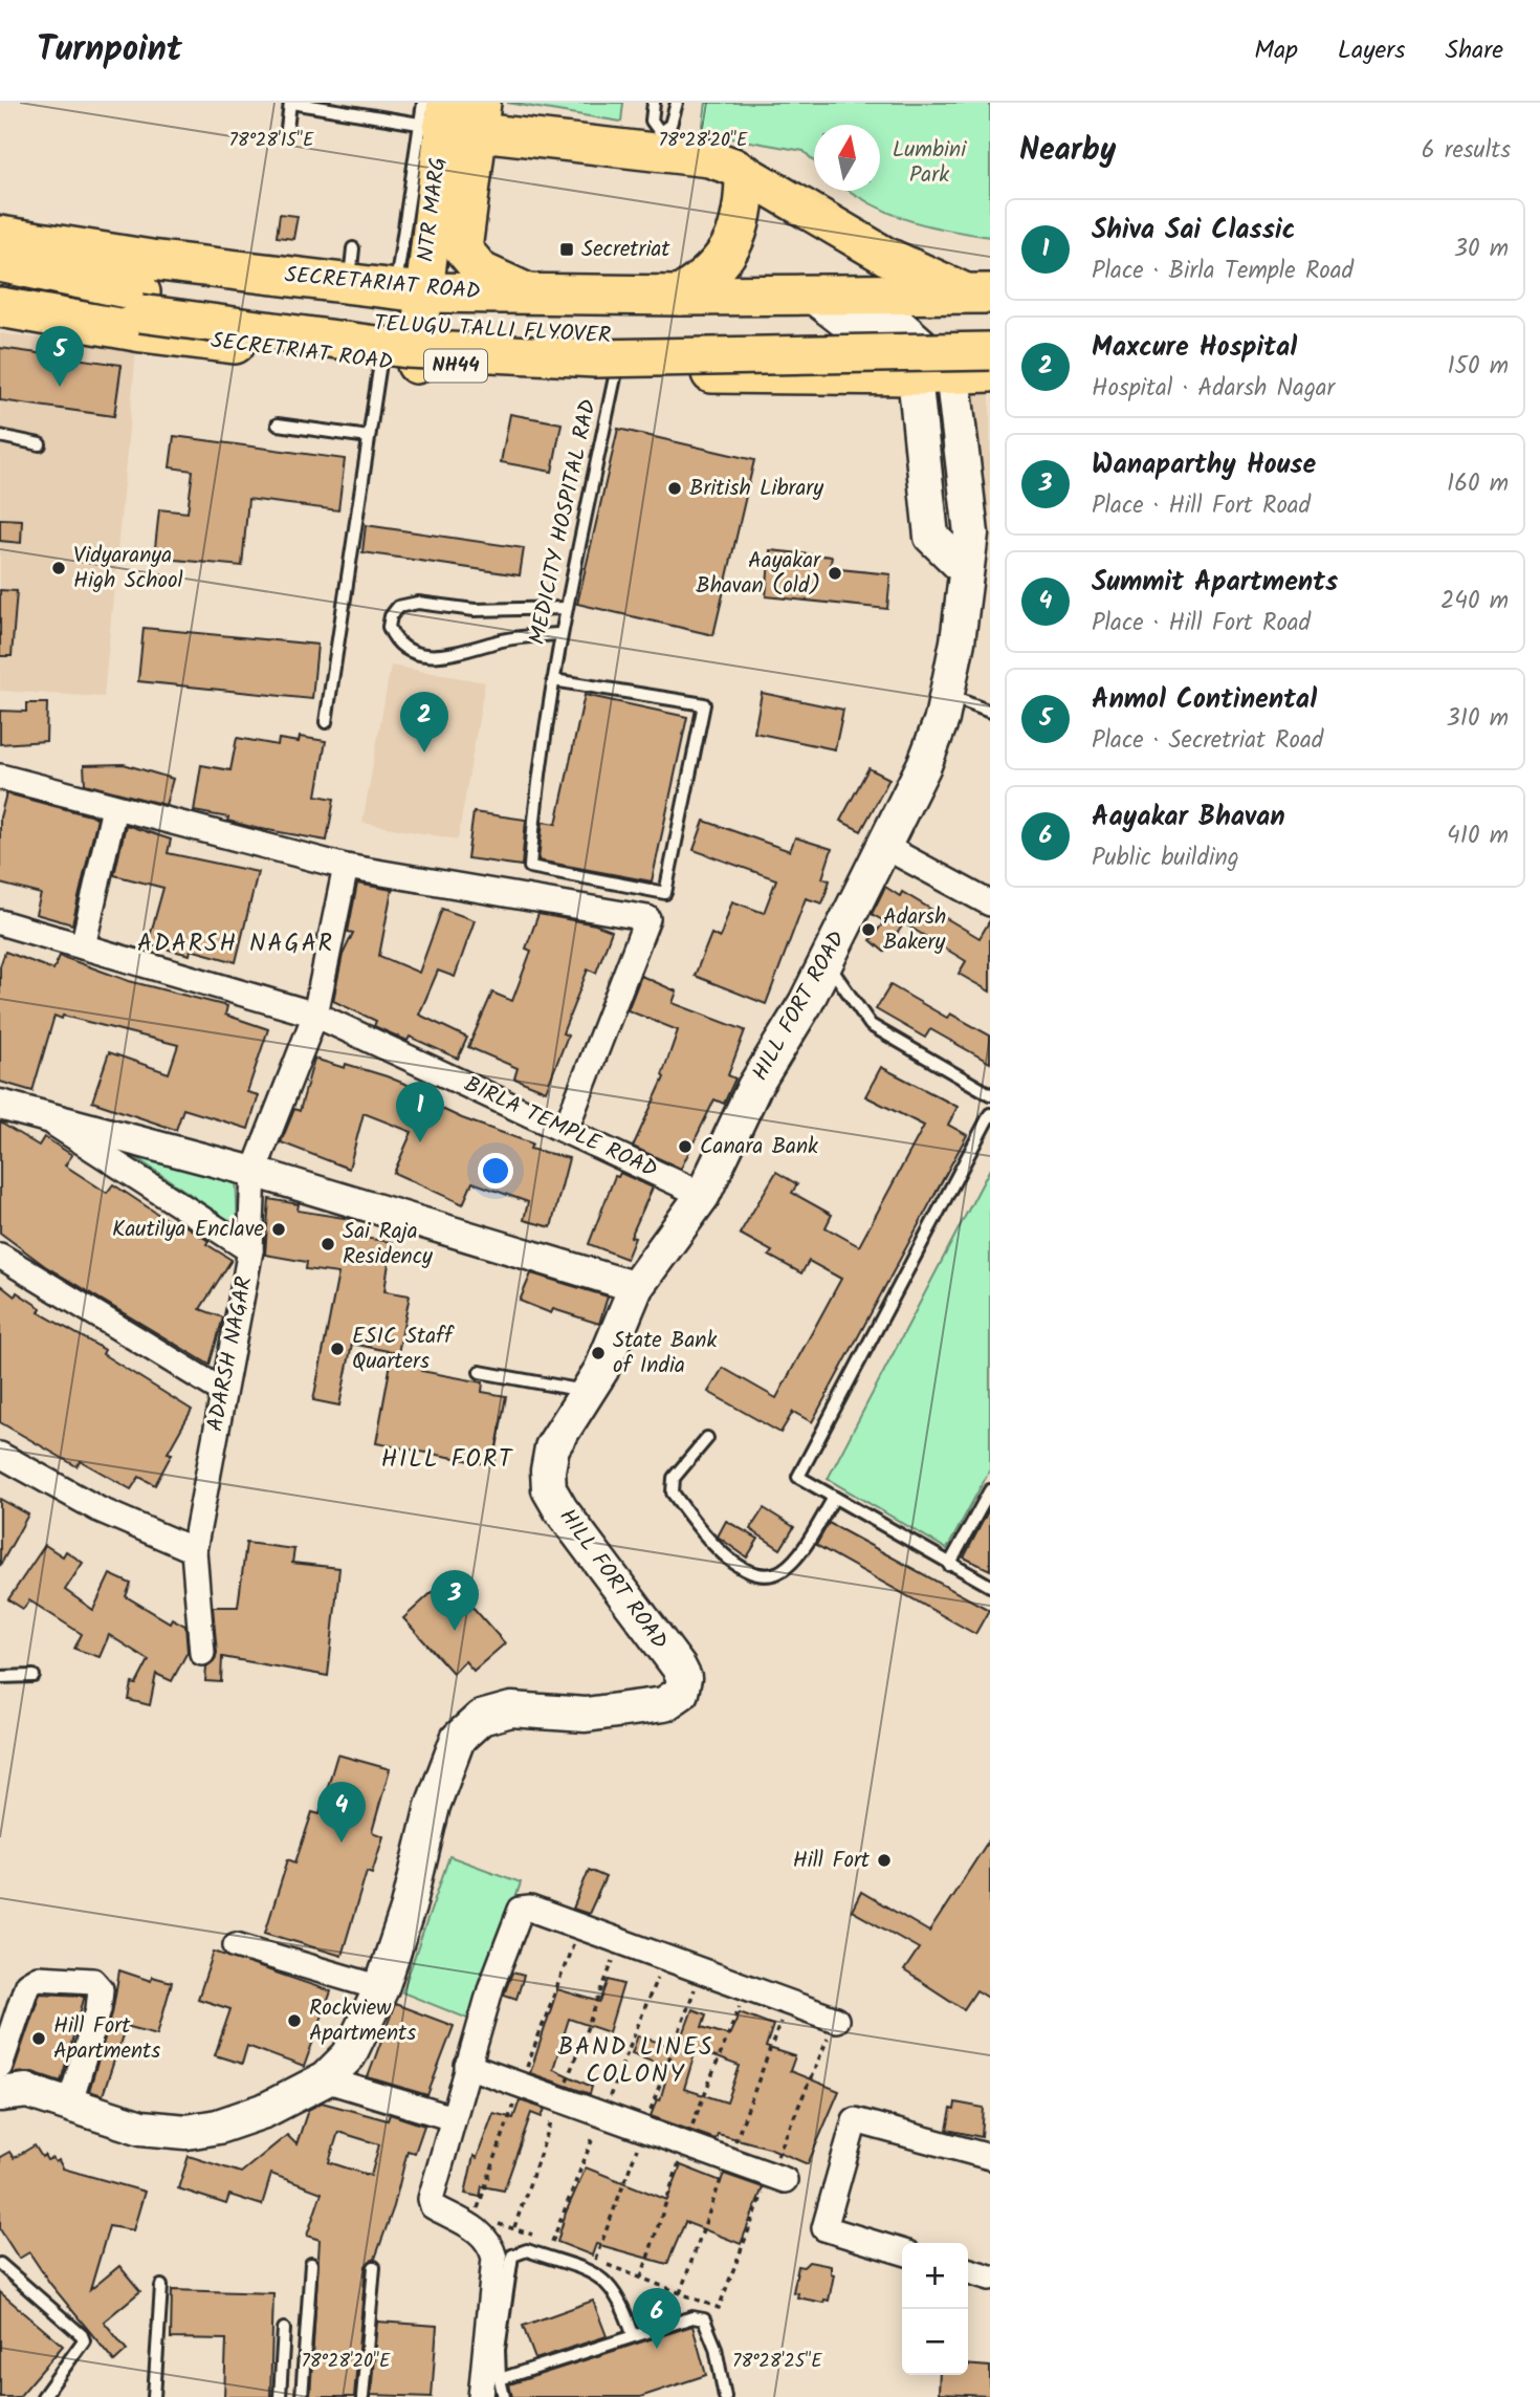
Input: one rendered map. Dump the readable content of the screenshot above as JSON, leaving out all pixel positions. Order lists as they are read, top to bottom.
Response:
{
  "streets": {
    "highway": ["SECRETARIAT ROAD", "SECRETRIAT ROAD", "NH44"],
    "main road": ["NTR MARG", "TELUGU TALLI FLYOVER", "HILL FORT ROAD"],
    "street": ["BIRLA TEMPLE ROAD", "ADARSH NAGAR"],
    "lane": ["MEDICITY HOSPITAL RAD"]
  },
  "crossings": [
    ["NTR MARG", "SECRETARIAT ROAD"],
    ["NTR MARG", "SECRETRIAT ROAD"],
    ["SECRETRIAT ROAD", "NH44"],
    ["SECRETRIAT ROAD", "MEDICITY HOSPITAL RAD"],
    ["NH44", "HILL FORT ROAD"],
    ["HILL FORT ROAD", "BIRLA TEMPLE ROAD"],
    ["BIRLA TEMPLE ROAD", "ADARSH NAGAR"]
  ],
  "districts": ["ADARSH NAGAR", "HILL FORT", "BAND LINES COLONY"],
  "parks": ["Lumbini Park"],
  "places": {
    "transit": ["Secretriat"],
    "other": [
      "British Library",
      "Vidyaranya High School",
      "Aayakar Bhavan (old)",
      "Adarsh Bakery",
      "Canara Bank",
      "Kautilya Enclave",
      "Sai Raja Residency",
      "ESIC Staff Quarters",
      "State Bank of India",
      "Hill Fort",
      "Rockview Apartments",
      "Hill Fort Apartments"
    ]
  },
  "north": "top",
  "page": {
    "header": "Turnpoint",
    "nav": ["Map", "Layers", "Share"],
    "heading": ["Nearby", "6 results"],
    "list": [
      {
        "mark": "1",
        "name": "Shiva Sai Classic",
        "note": "Place · Birla Temple Road",
        "value": "30 m"
      },
      {
        "mark": "2",
        "name": "Maxcure Hospital",
        "note": "Hospital · Adarsh Nagar",
        "value": "150 m"
      },
      {
        "mark": "3",
        "name": "Wanaparthy House",
        "note": "Place · Hill Fort Road",
        "value": "160 m"
      },
      {
        "mark": "4",
        "name": "Summit Apartments",
        "note": "Place · Hill Fort Road",
        "value": "240 m"
      },
      {
        "mark": "5",
        "name": "Anmol Continental",
        "note": "Place · Secretriat Road",
        "value": "310 m"
      },
      {
        "mark": "6",
        "name": "Aayakar Bhavan",
        "note": "Public building",
        "value": "410 m"
      }
    ],
    "pins": [
      "5",
      "2",
      "1",
      "3",
      "4",
      "6"
    ],
    "map_buttons": ["+", "−"]
  },
  "coordinates": ["78°28'15\"E", "78°28'20\"E", "78°28'25\"E"]
}
